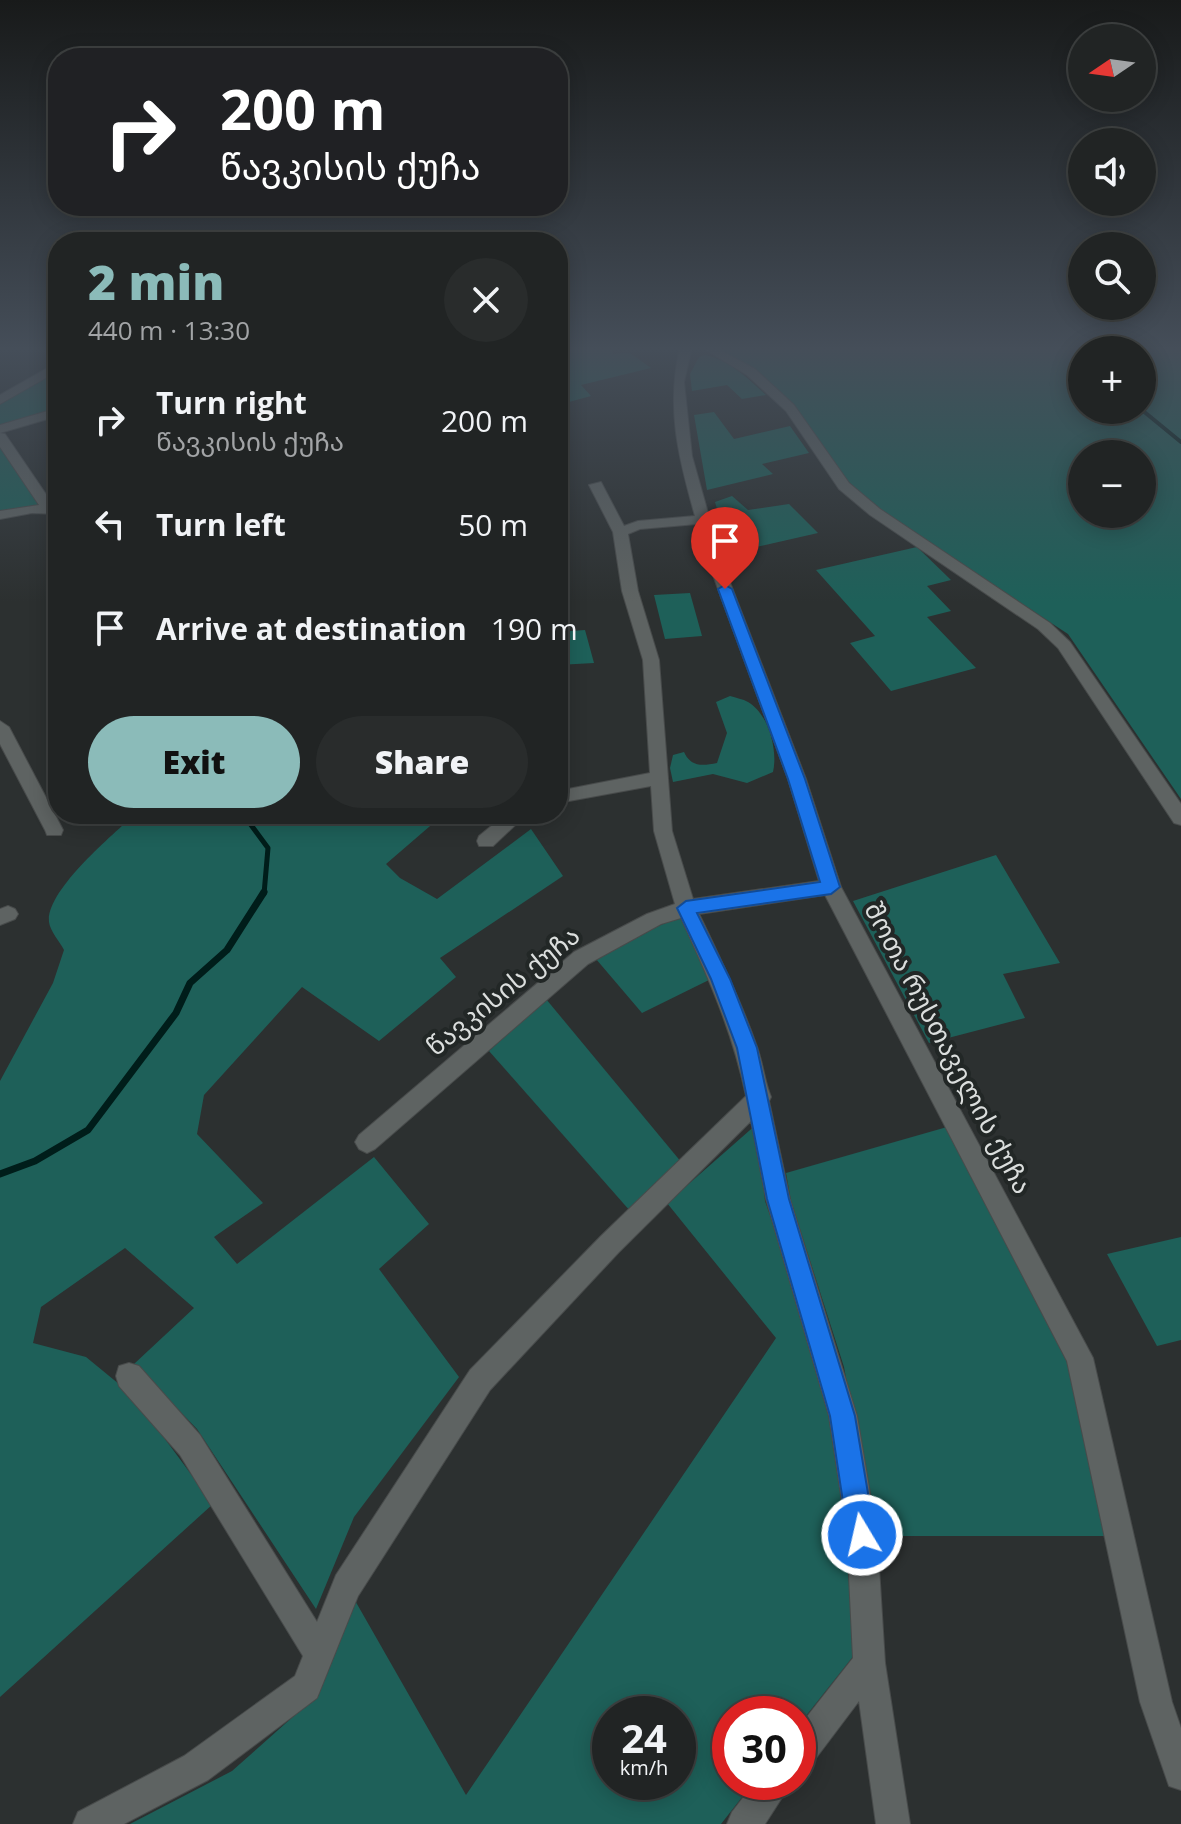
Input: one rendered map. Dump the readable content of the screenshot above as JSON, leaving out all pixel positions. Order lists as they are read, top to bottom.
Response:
{
  "streets": {
    "street": ["წავკისის ქუჩა", "შოთა რუსთაველის ქუჩა"]
  },
  "crossings": [
    ["წავკისის ქუჩა", "შოთა რუსთაველის ქუჩა"]
  ],
  "north": "left",
  "page": {
    "map_buttons": ["+", "−"],
    "turn": ["200 m", "წავკისის ქუჩა"],
    "heading": ["2 min", "440 m · 13:30"],
    "list": [
      {
        "name": "Turn right",
        "note": "წავკისის ქუჩა",
        "value": "200 m"
      },
      {
        "name": "Turn left",
        "value": "50 m"
      },
      {
        "name": "Arrive at destination",
        "value": "190 m"
      }
    ],
    "buttons": ["Exit", "Share"],
    "speed": "24 km/h",
    "limit": "30"
  }
}
